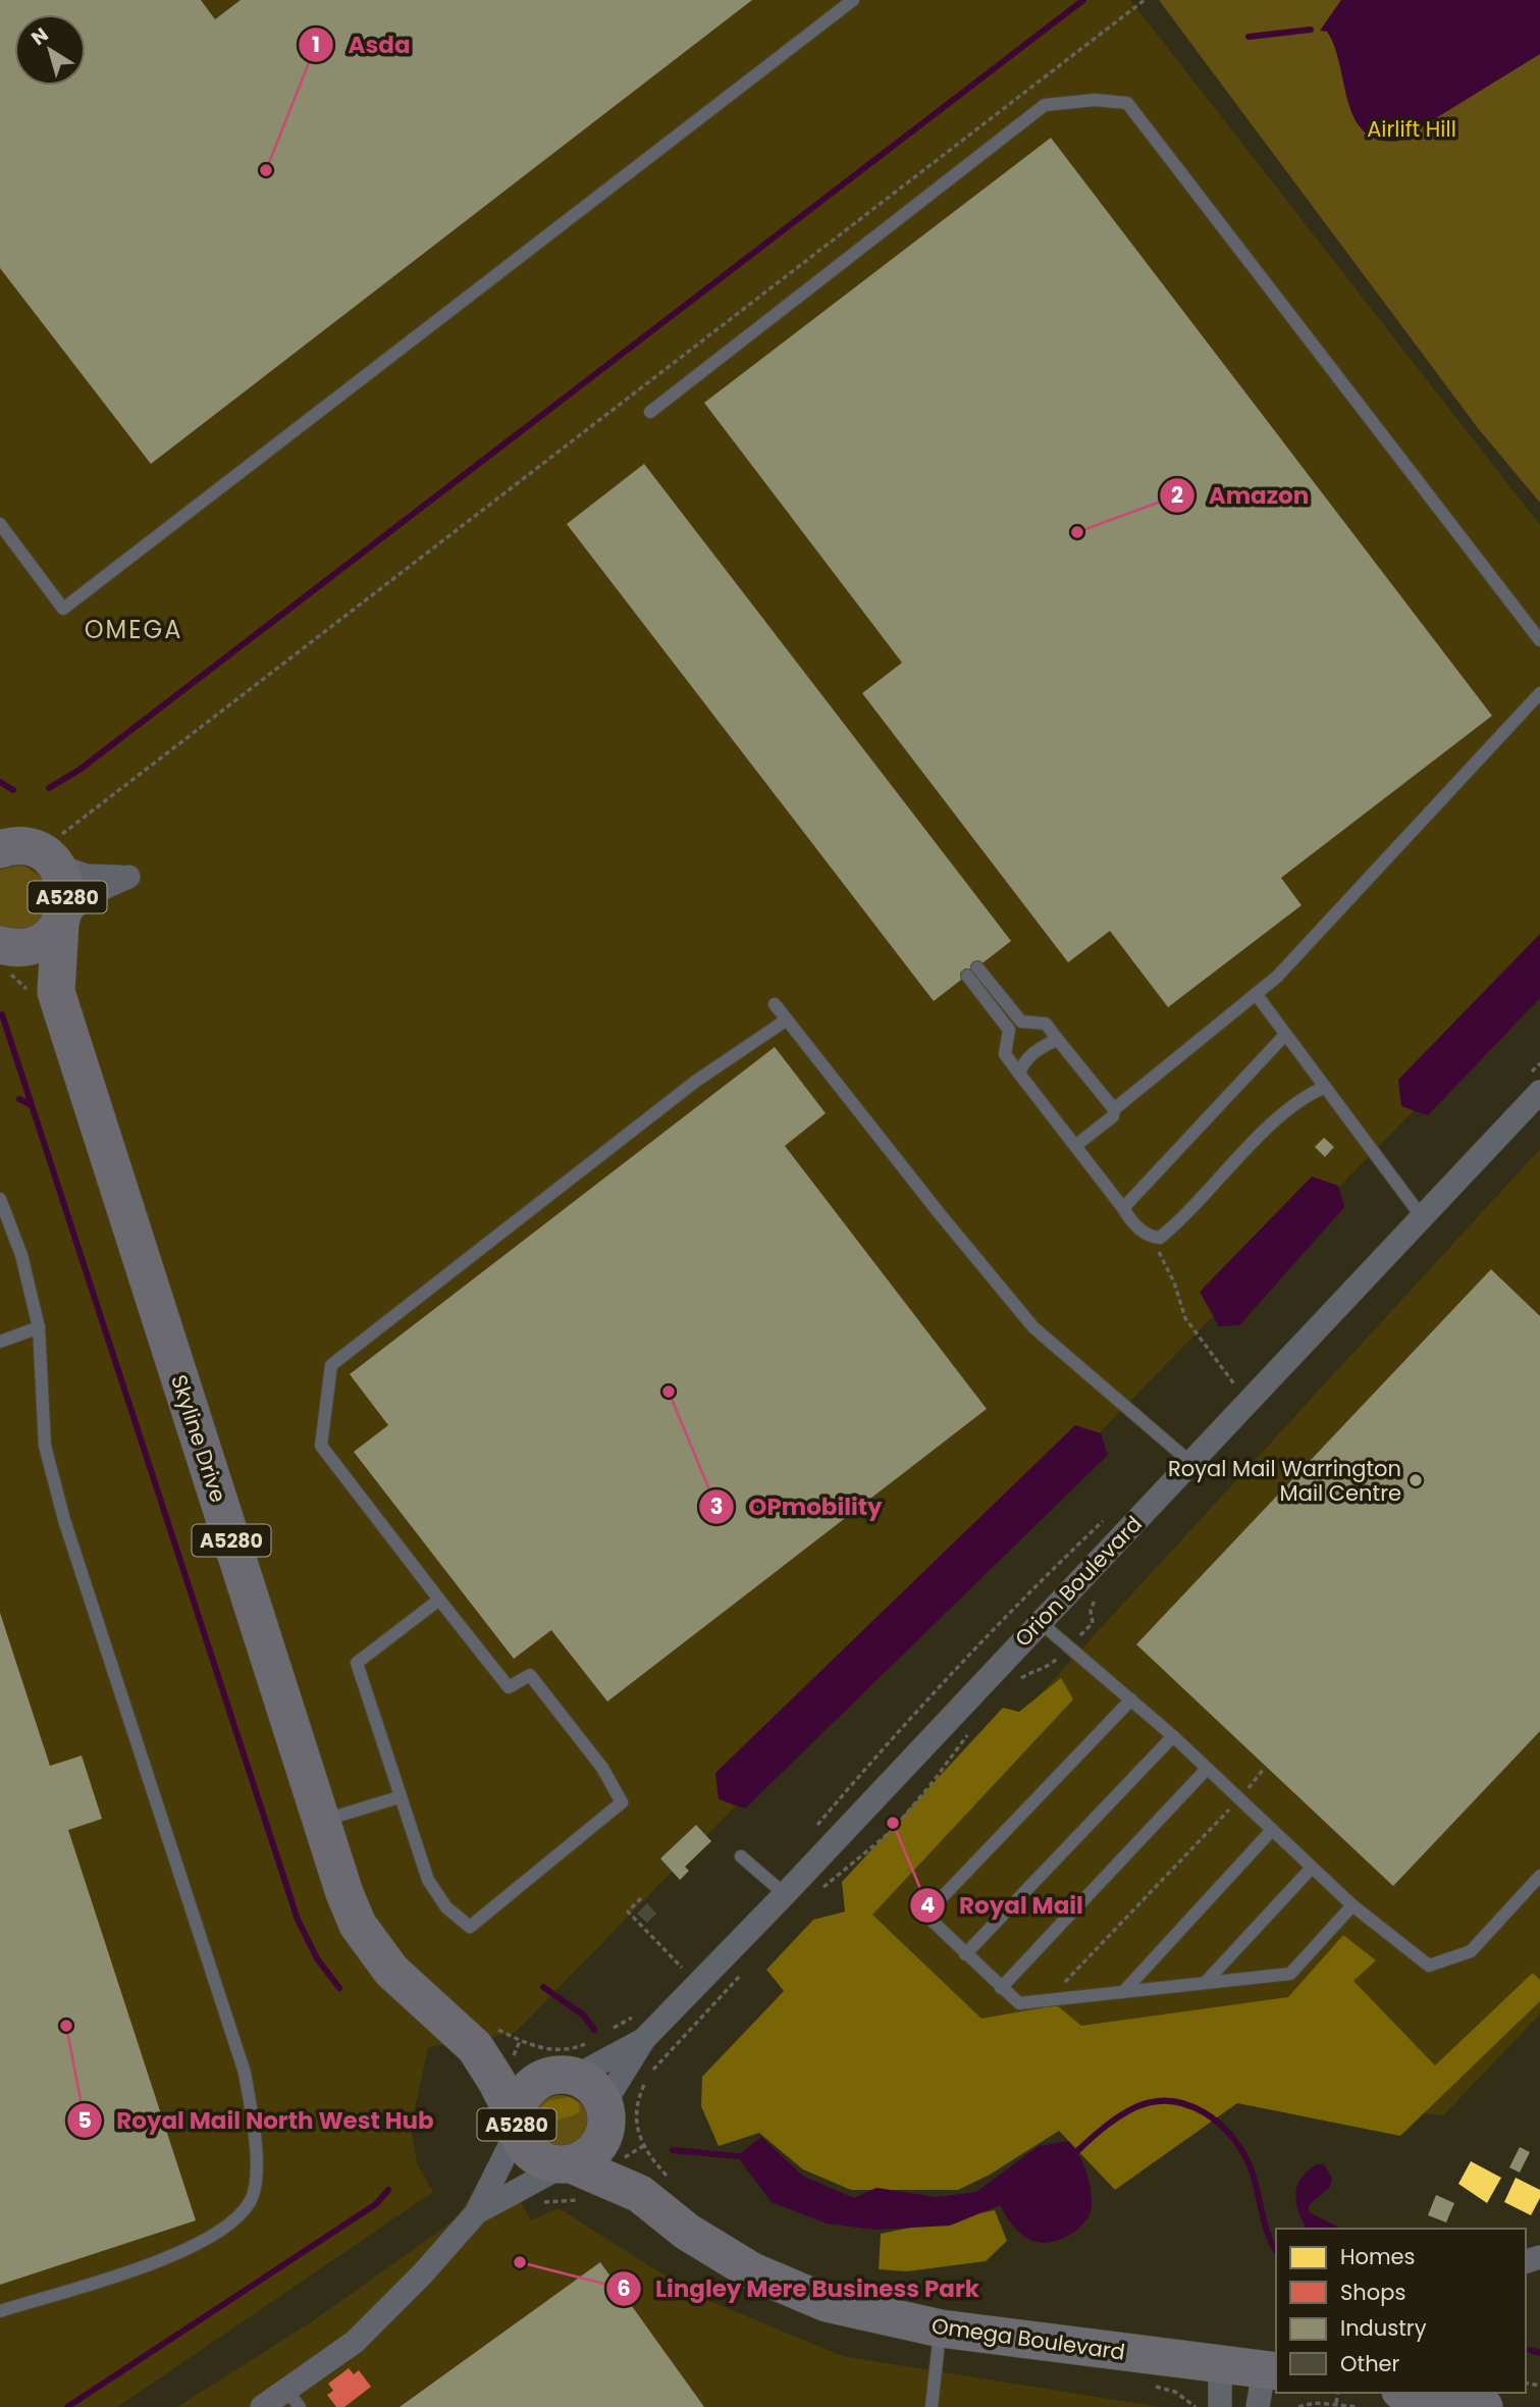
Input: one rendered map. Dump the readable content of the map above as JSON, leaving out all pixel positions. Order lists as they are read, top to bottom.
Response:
{
  "streets": {
    "main road": ["A5280", "Skyline Drive", "Omega Boulevard"],
    "street": ["Orion Boulevard"]
  },
  "crossings": [
    ["A5280", "Skyline Drive"],
    ["A5280", "Orion Boulevard"],
    ["A5280", "Omega Boulevard"],
    ["Skyline Drive", "Orion Boulevard"],
    ["Skyline Drive", "Omega Boulevard"],
    ["Orion Boulevard", "Omega Boulevard"]
  ],
  "districts": ["OMEGA"],
  "parks": ["Airlift Hill"],
  "places": [
    "Asda",
    "Amazon",
    "OPmobility",
    "Royal Mail Warrington Mail Centre",
    "Royal Mail",
    "Royal Mail North West Hub",
    "Lingley Mere Business Park"
  ],
  "legend": [
    "Homes",
    "Shops",
    "Industry",
    "Other"
  ],
  "north": "top left"
}
